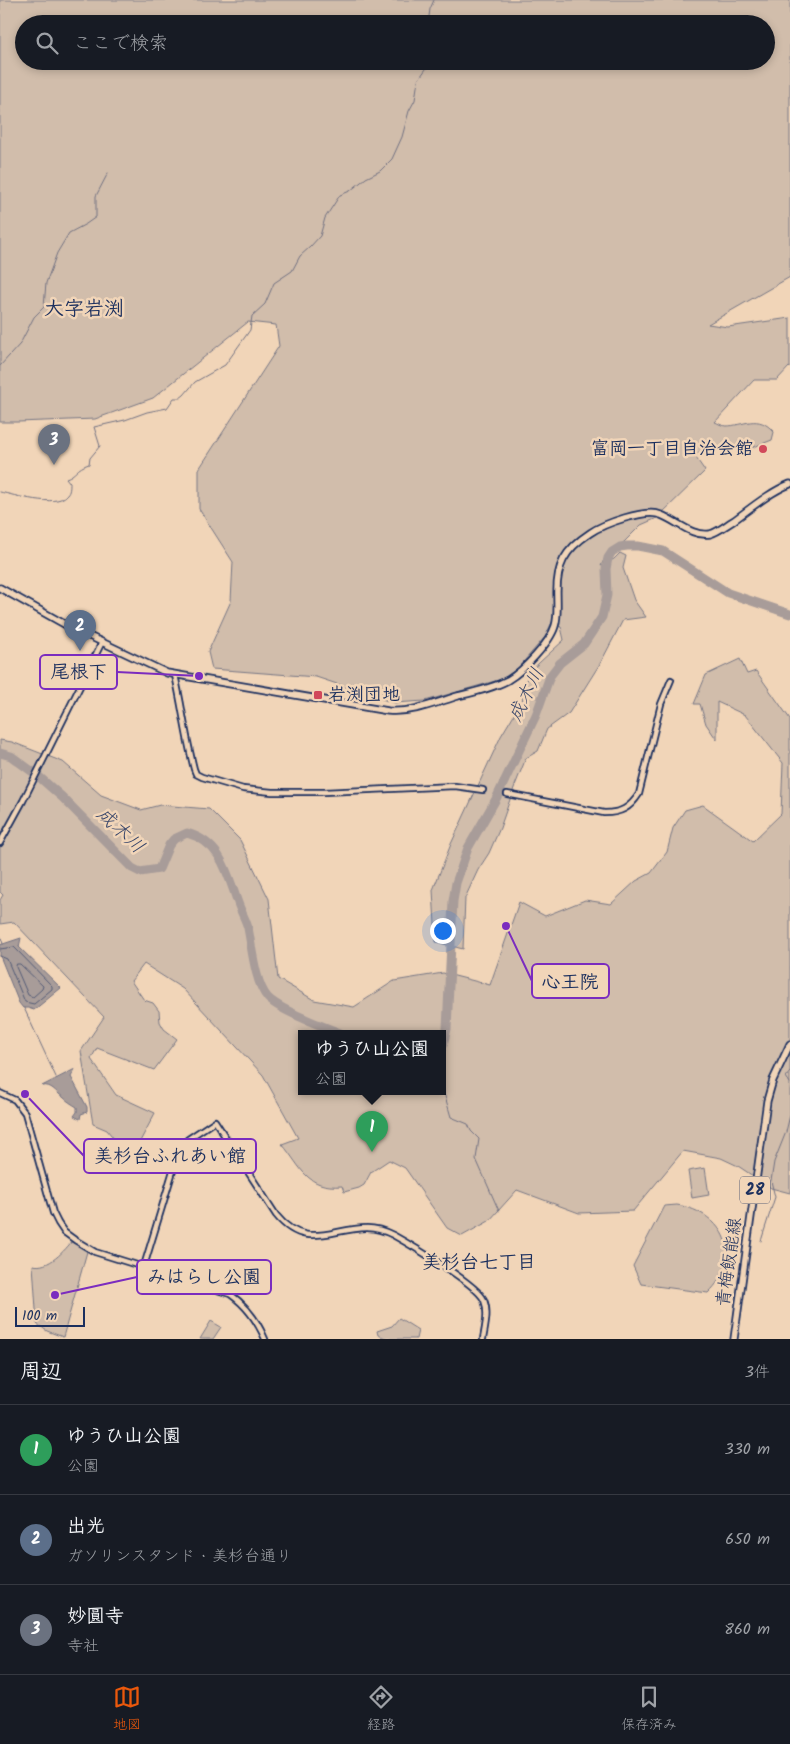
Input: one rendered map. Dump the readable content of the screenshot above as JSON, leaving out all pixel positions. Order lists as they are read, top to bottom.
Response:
{
  "streets": {
    "main road": ["28", "青梅飯能線"]
  },
  "districts": ["大字岩渕", "美杉台七丁目"],
  "water": ["成木川"],
  "places": {
    "other": [
      "富岡一丁目自治会館",
      "尾根下",
      "心王院",
      "美杉台ふれあい館",
      "みはらし公園"
    ],
    "transit": ["岩渕団地"]
  },
  "scale_bar": "100 m",
  "page": {
    "search": "ここで検索",
    "pins": ["3", "2", "1"],
    "popup": ["ゆうひ山公園", "公園"],
    "scale": "100 m",
    "heading": ["周辺", "3件"],
    "list": [
      {
        "mark": "1",
        "name": "ゆうひ山公園",
        "note": "公園",
        "value": "330 m"
      },
      {
        "mark": "2",
        "name": "出光",
        "note": "ガソリンスタンド · 美杉台通り",
        "value": "650 m"
      },
      {
        "mark": "3",
        "name": "妙圓寺",
        "note": "寺社",
        "value": "860 m"
      }
    ],
    "nav": ["地図", "経路", "保存済み"]
  }
}
